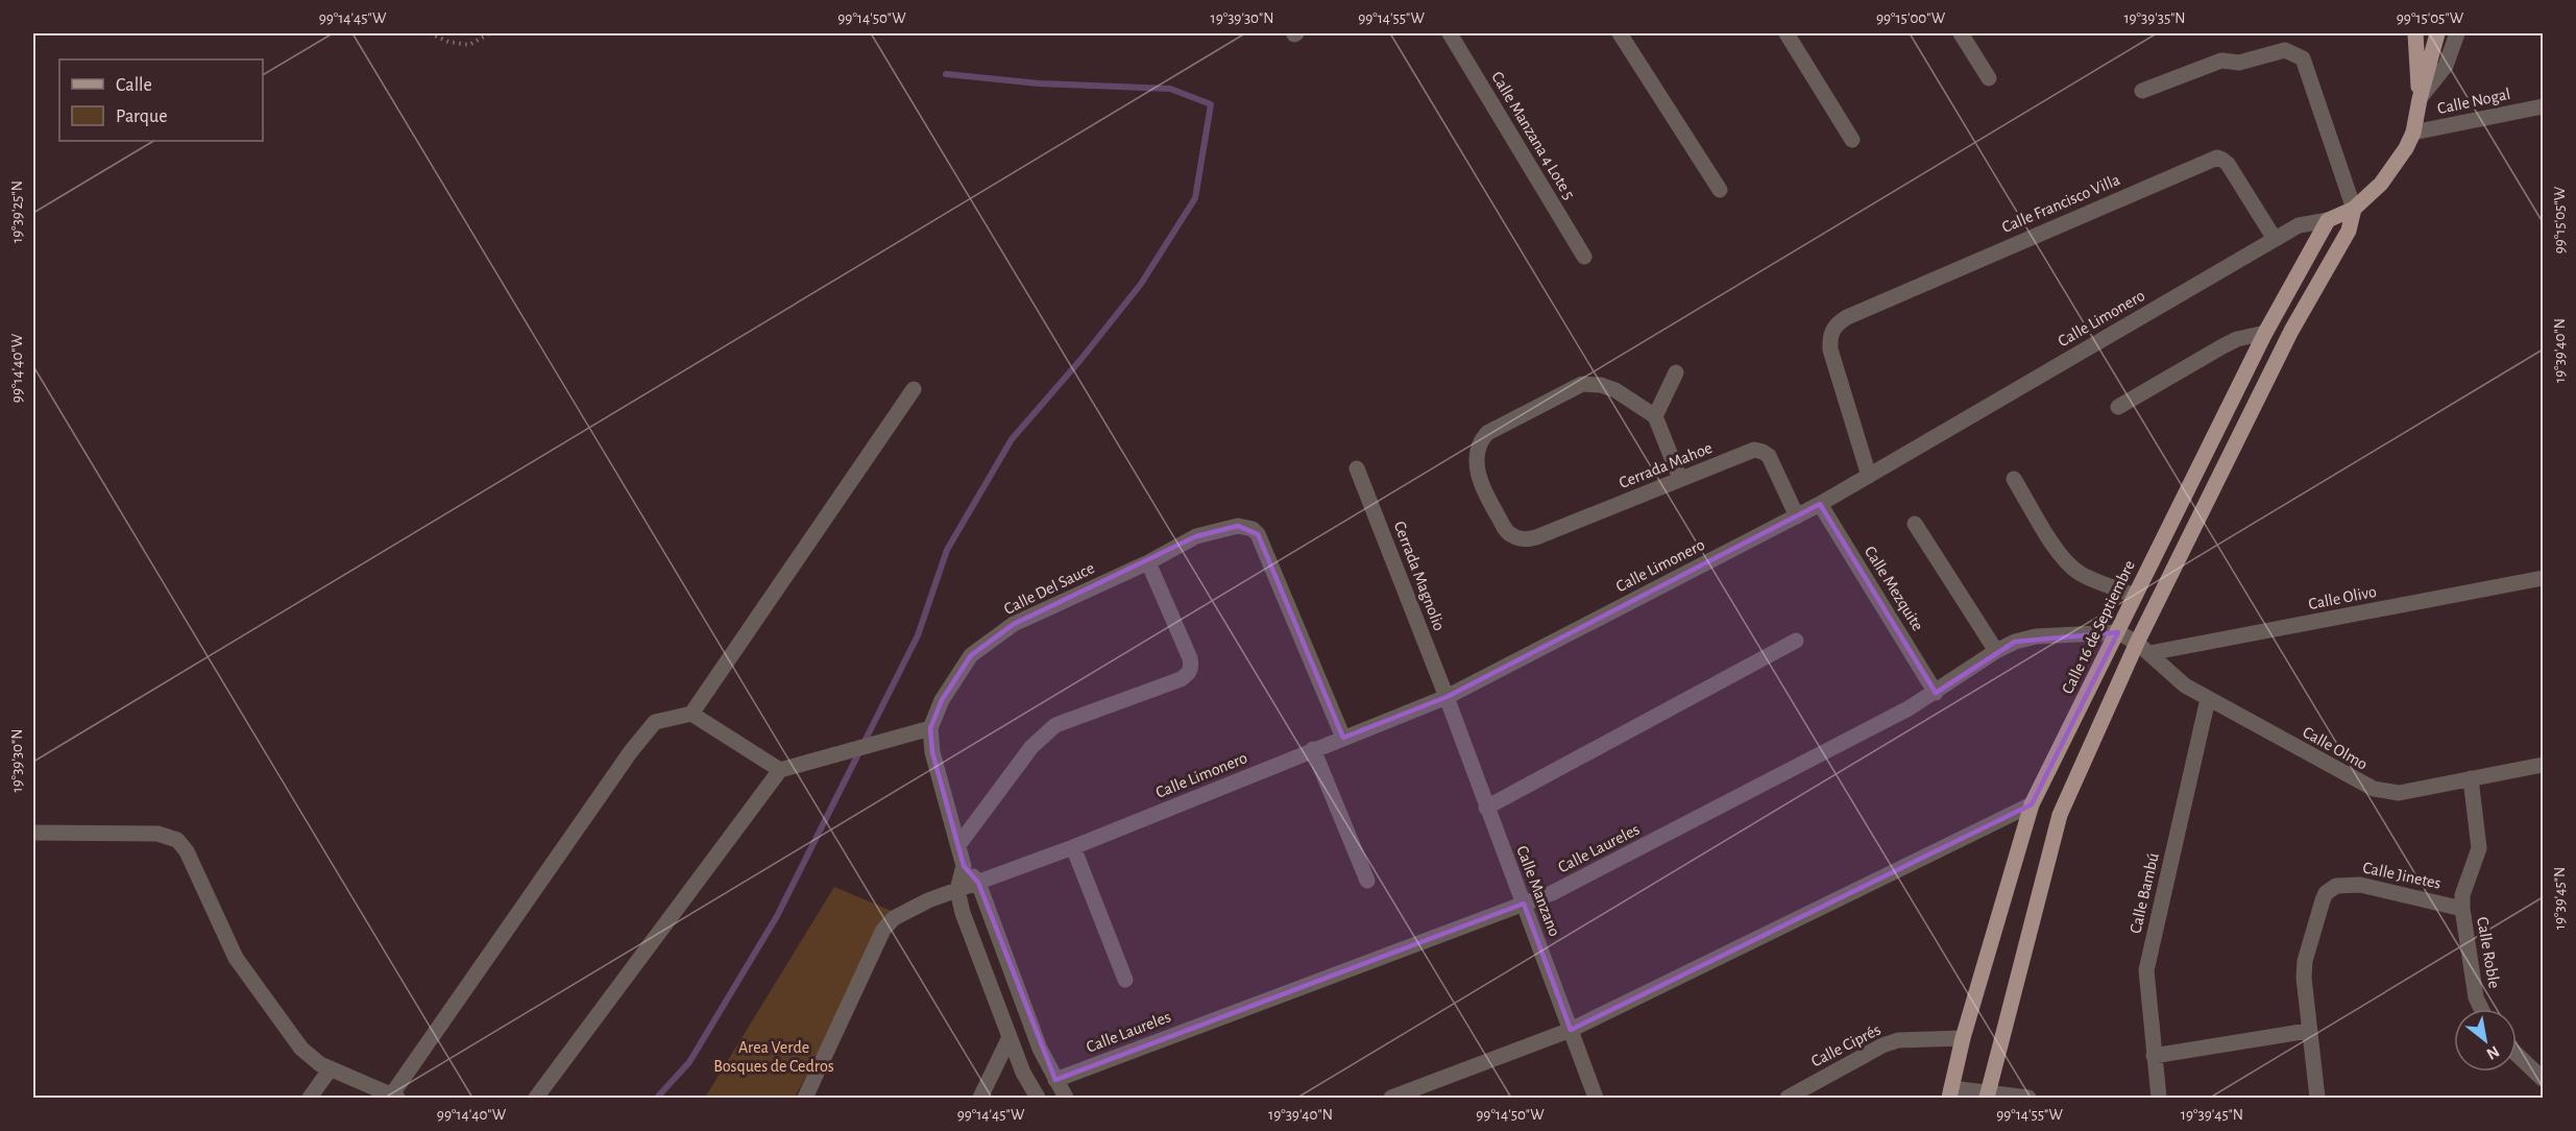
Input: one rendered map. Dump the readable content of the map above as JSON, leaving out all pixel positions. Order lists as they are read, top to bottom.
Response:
{
  "streets": {
    "main road": ["Calle 16 de Septiembre"],
    "street": [
      "Calle Nogal",
      "Calle Manzana 4 Lote 5",
      "Calle Francisco Villa",
      "Calle Limonero",
      "Cerrada Mahoe",
      "Cerrada Magnolio",
      "Calle Del Sauce",
      "Calle Mezquite",
      "Calle Olivo",
      "Calle Olmo",
      "Calle Laureles",
      "Calle Jinetes",
      "Calle Manzano",
      "Calle Bambú",
      "Calle Roble",
      "Calle Ciprés"
    ]
  },
  "crossings": [
    ["Calle Francisco Villa", "Calle Limonero"],
    ["Calle Limonero", "Cerrada Mahoe"],
    ["Calle Limonero", "Cerrada Magnolio"],
    ["Calle Limonero", "Calle Del Sauce"],
    ["Calle Limonero", "Calle Mezquite"],
    ["Calle Limonero", "Calle 16 de Septiembre"],
    ["Calle Limonero", "Calle Manzano"],
    ["Cerrada Magnolio", "Calle Manzano"],
    ["Calle Del Sauce", "Calle Laureles"],
    ["Calle Mezquite", "Calle Laureles"],
    ["Calle Olivo", "Calle Olmo"],
    ["Calle 16 de Septiembre", "Calle Laureles"],
    ["Calle 16 de Septiembre", "Calle Ciprés"],
    ["Calle Olmo", "Calle Bambú"],
    ["Calle Olmo", "Calle Roble"],
    ["Calle Laureles", "Calle Manzano"],
    ["Calle Jinetes", "Calle Roble"]
  ],
  "parks": ["Area Verde Bosques de Cedros"],
  "legend": ["Calle", "Parque"],
  "north": "bottom right",
  "coordinates": [
    "99°14'45\"W",
    "99°14'50\"W",
    "19°39'30\"N",
    "99°14'55\"W",
    "99°15'00\"W",
    "19°39'35\"N",
    "99°15'05\"W",
    "19°39'25\"N",
    "19°39'40\"N",
    "99°14'40\"W",
    "19°39'45\"N"
  ]
}
